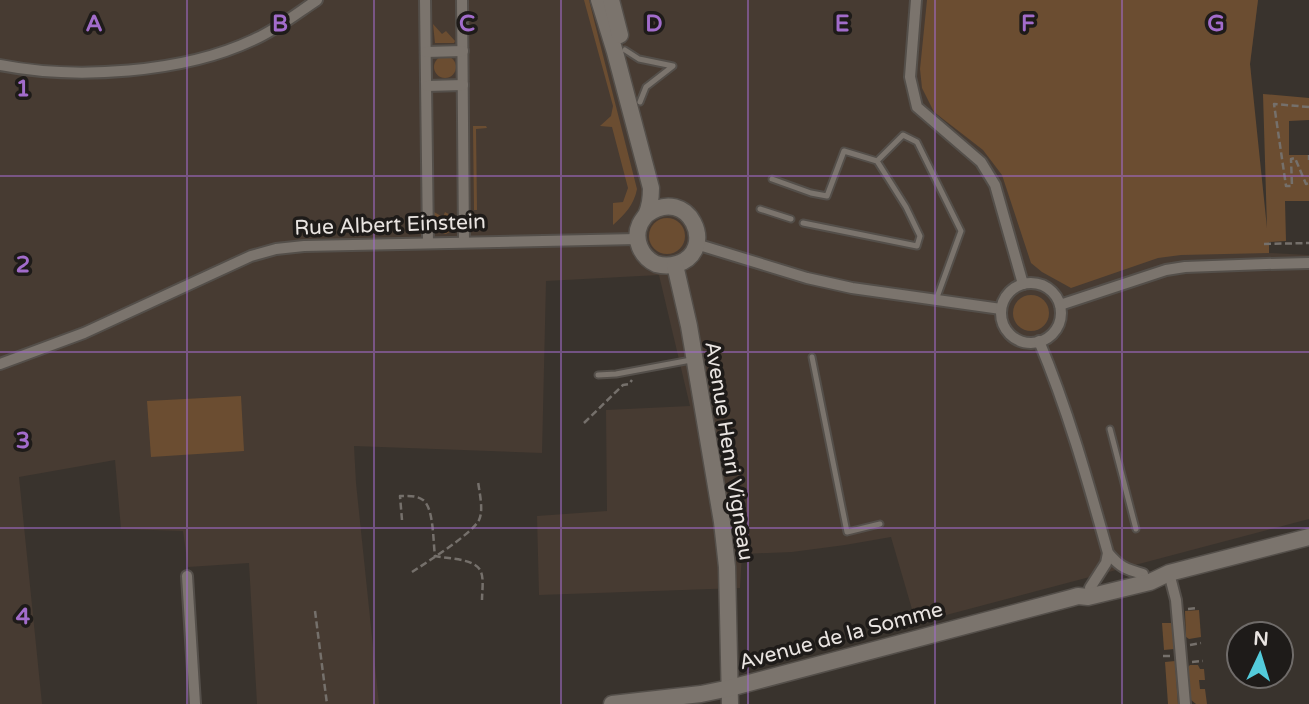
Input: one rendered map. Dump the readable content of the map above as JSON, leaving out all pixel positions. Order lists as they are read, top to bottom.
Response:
{
  "streets": {
    "street": ["Rue Albert Einstein", "Avenue Henri Vigneau", "Avenue de la Somme"]
  },
  "crossings": [
    ["Rue Albert Einstein", "Avenue Henri Vigneau"],
    ["Avenue Henri Vigneau", "Avenue de la Somme"]
  ],
  "north": "top",
  "grid": {
    "columns": [
      "A",
      "B",
      "C",
      "D",
      "E",
      "F",
      "G"
    ],
    "rows": [
      "1",
      "2",
      "3",
      "4"
    ]
  }
}
